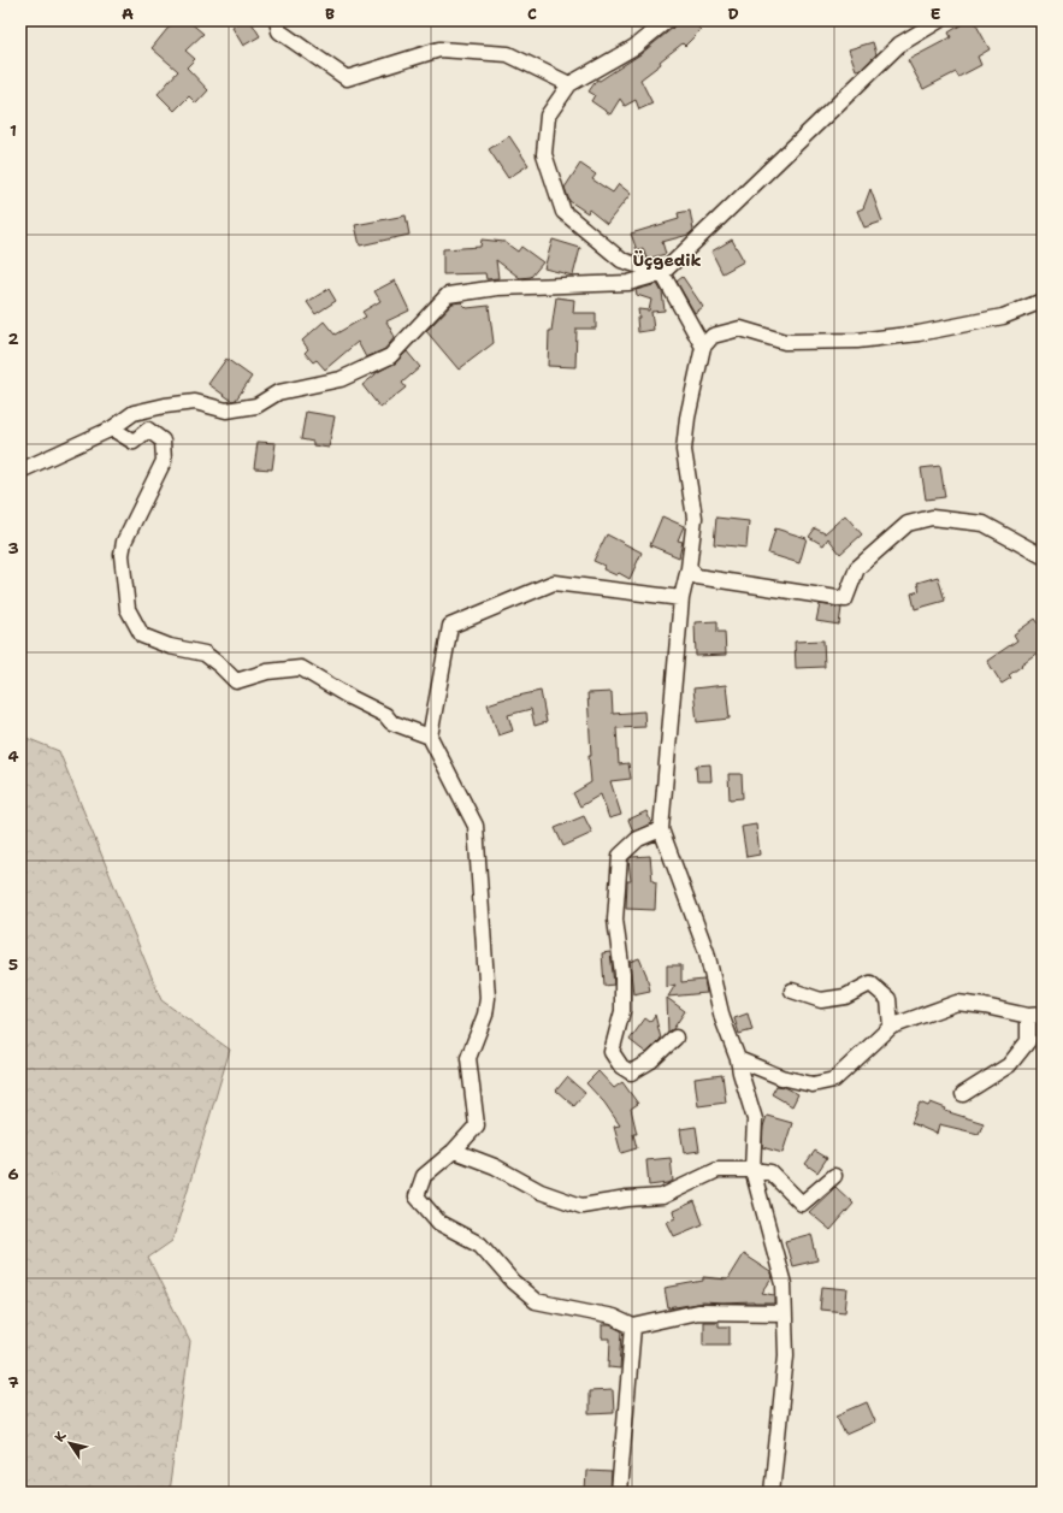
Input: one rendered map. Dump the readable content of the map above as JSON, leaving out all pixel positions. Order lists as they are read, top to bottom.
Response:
{
  "districts": ["Üçgedik"],
  "north": "top left",
  "grid": {
    "columns": [
      "A",
      "B",
      "C",
      "D",
      "E"
    ],
    "rows": [
      "1",
      "2",
      "3",
      "4",
      "5",
      "6",
      "7"
    ]
  }
}
